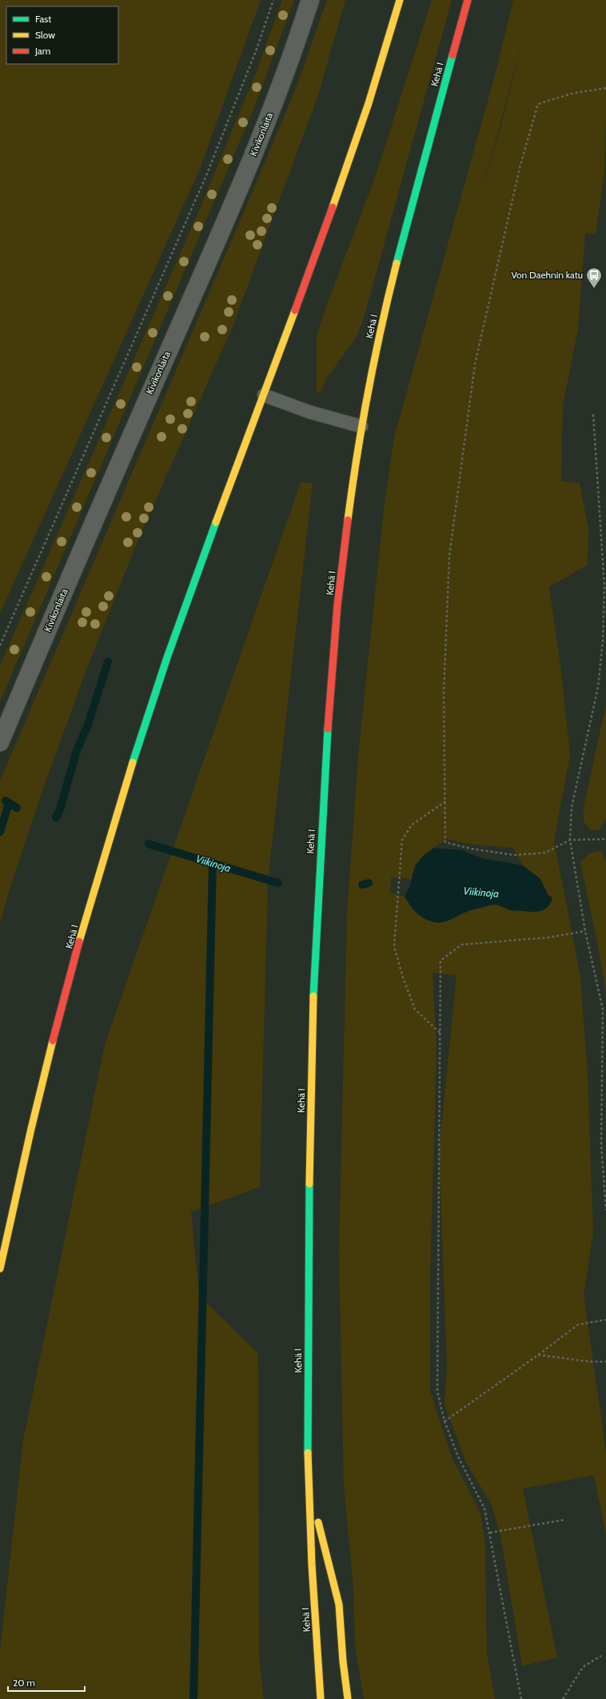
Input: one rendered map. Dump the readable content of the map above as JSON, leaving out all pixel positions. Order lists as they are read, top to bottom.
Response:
{
  "streets": {
    "highway": ["Kehä I"],
    "street": ["Kivikonlaita"]
  },
  "water": ["Viikinoja"],
  "places": {
    "bus stop": ["Von Daehnin katu"]
  },
  "legend": ["Fast", "Slow", "Jam"],
  "scale_bar": "20 m"
}
